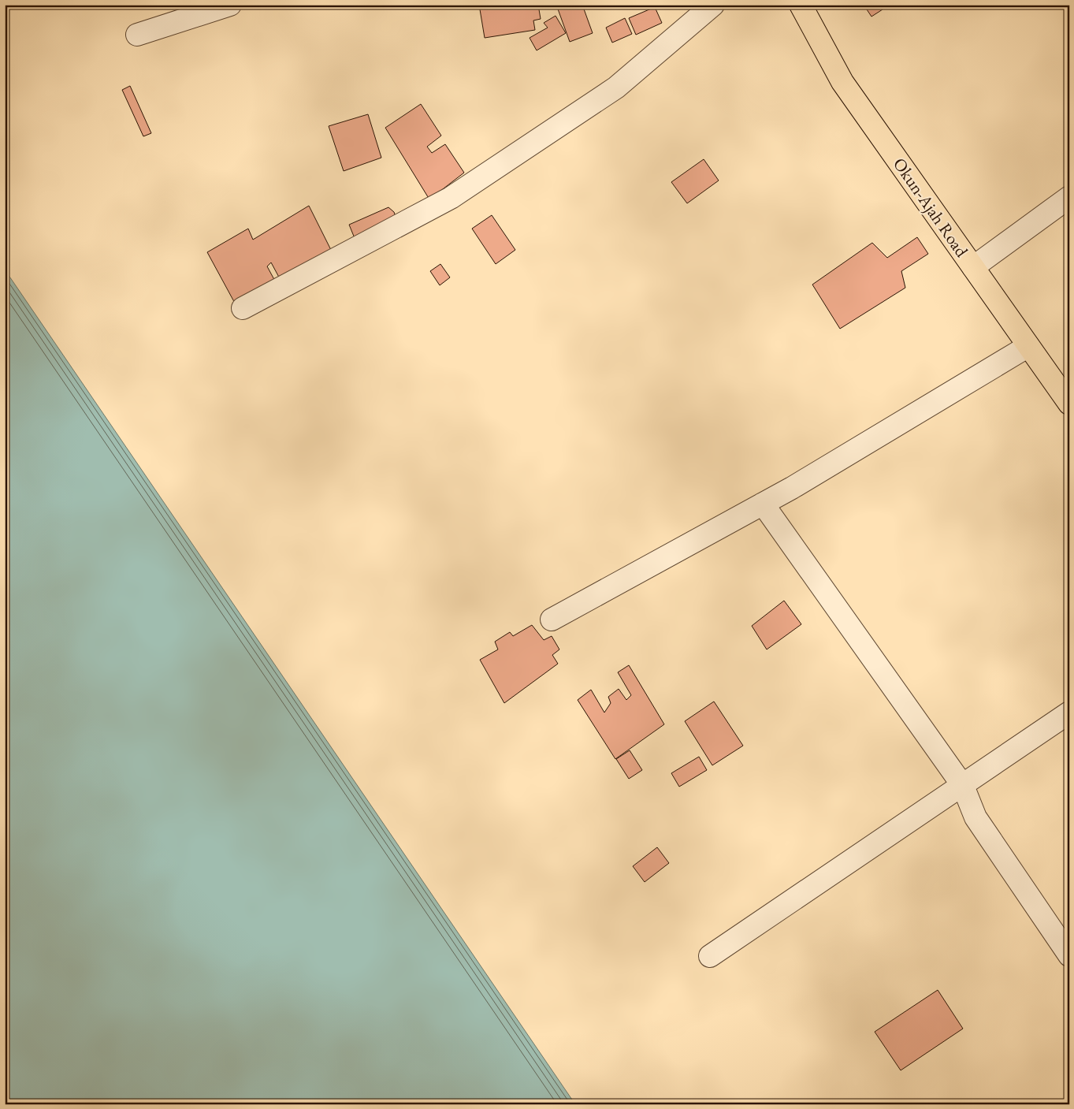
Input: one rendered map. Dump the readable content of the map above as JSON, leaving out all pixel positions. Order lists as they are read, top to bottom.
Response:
{
  "streets": {
    "main road": ["Okun-Ajah Road"]
  }
}
